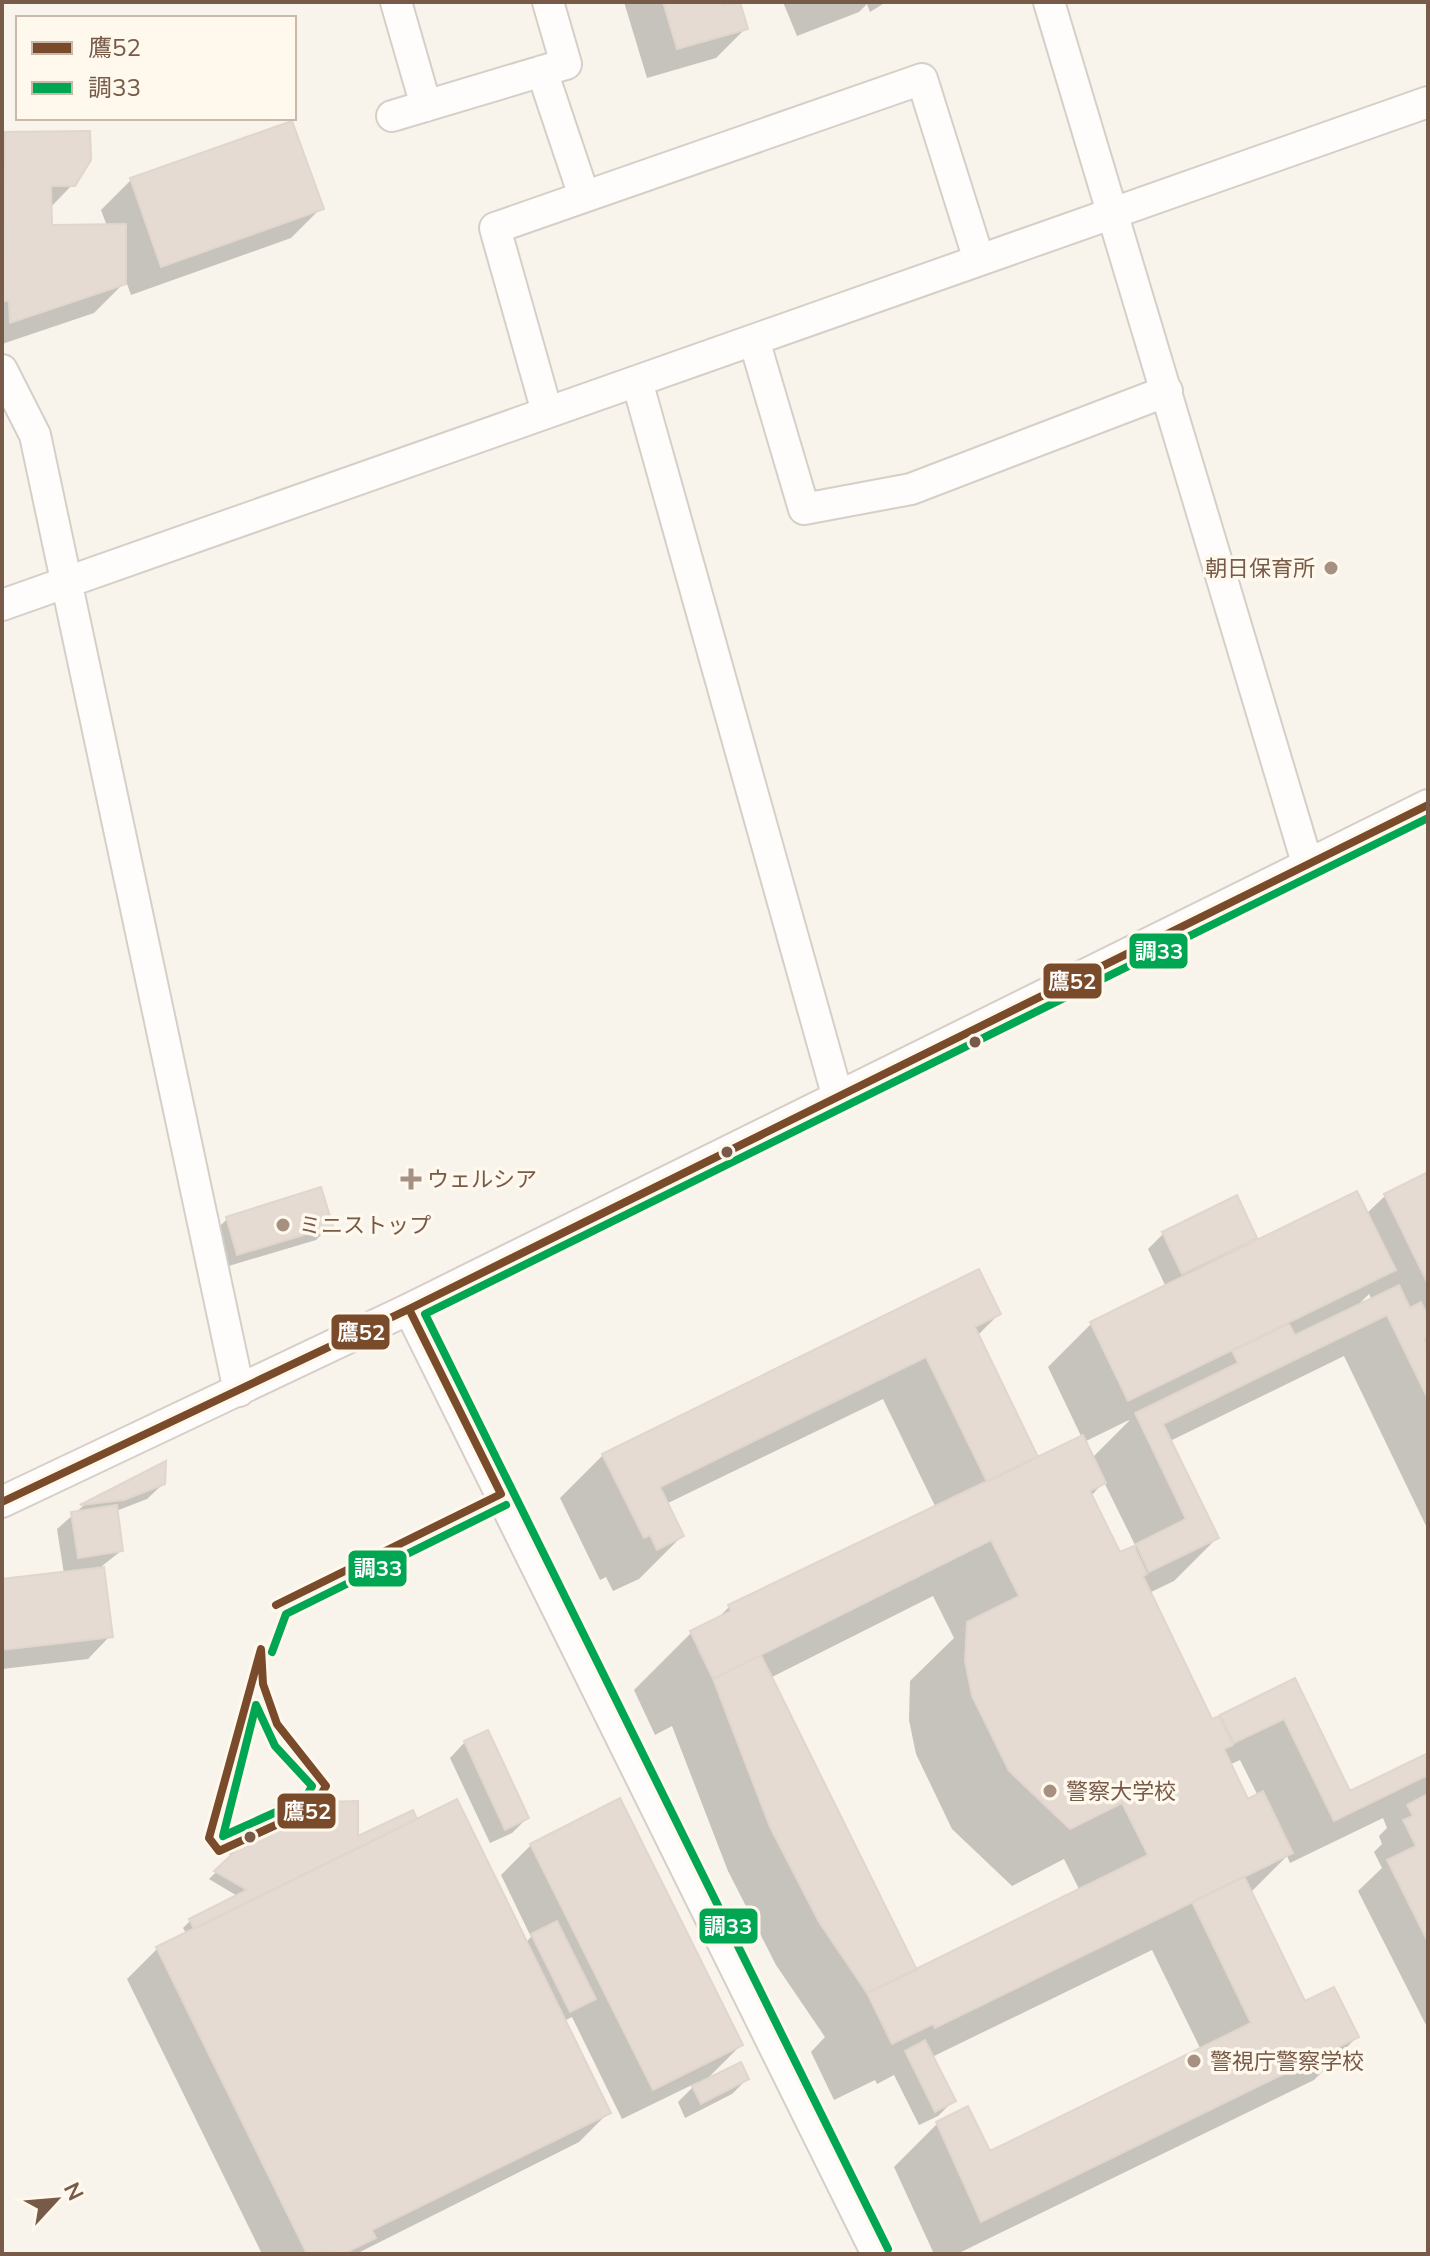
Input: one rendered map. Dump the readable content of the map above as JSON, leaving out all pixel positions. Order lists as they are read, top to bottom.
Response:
{
  "places": {
    "other": [
      "朝日保育所",
      "ミニストップ",
      "警察大学校",
      "警視庁警察学校"
    ],
    "health": ["ウェルシア"]
  },
  "lines": ["transit line 鷹52", "transit line 調33"],
  "legend": ["鷹52", "調33"],
  "north": "top right"
}
